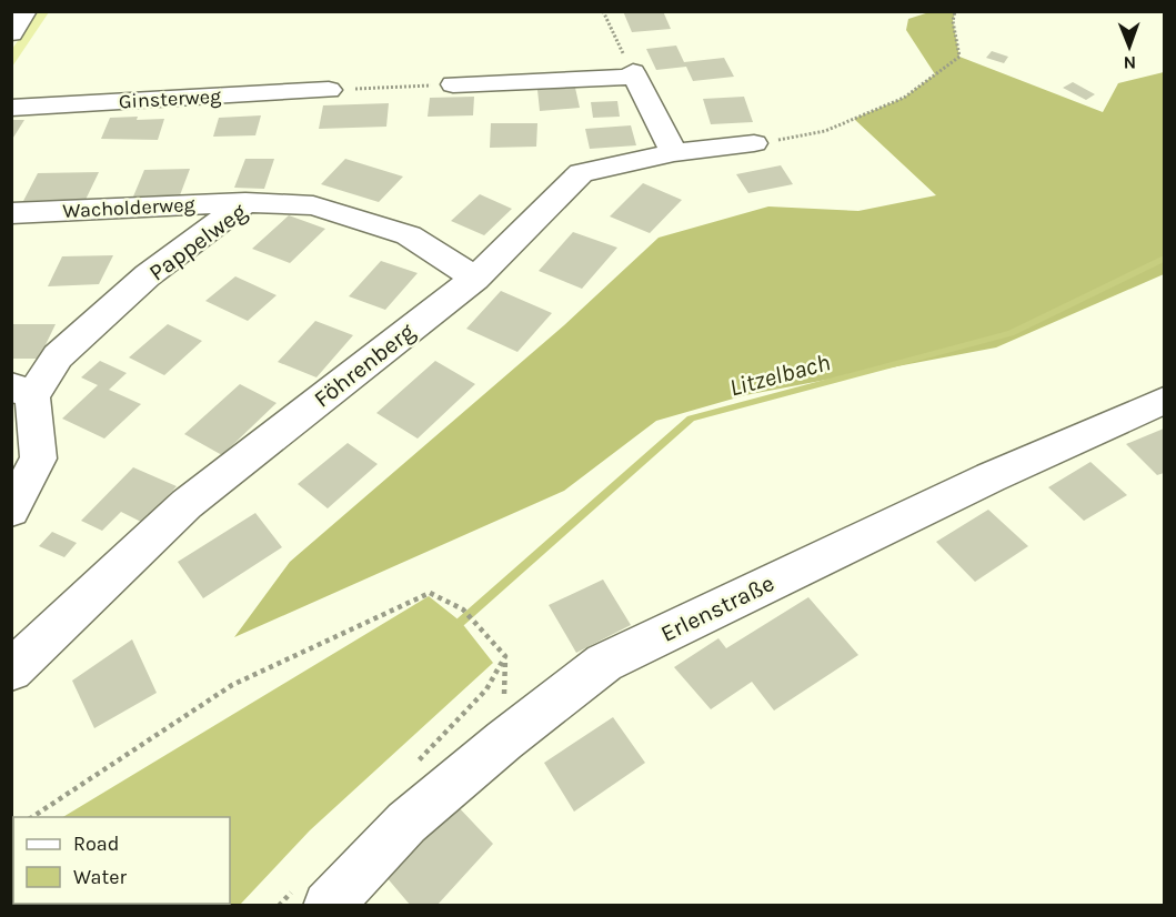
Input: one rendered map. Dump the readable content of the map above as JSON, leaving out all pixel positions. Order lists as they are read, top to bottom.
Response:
{
  "streets": {
    "street": [
      "Ginsterweg",
      "Wacholderweg",
      "Pappelweg",
      "Föhrenberg",
      "Erlenstraße"
    ]
  },
  "crossings": [
    ["Wacholderweg", "Pappelweg"],
    ["Pappelweg", "Föhrenberg"]
  ],
  "water": ["Litzelbach"],
  "legend": ["Road", "Water"],
  "north": "bottom"
}
